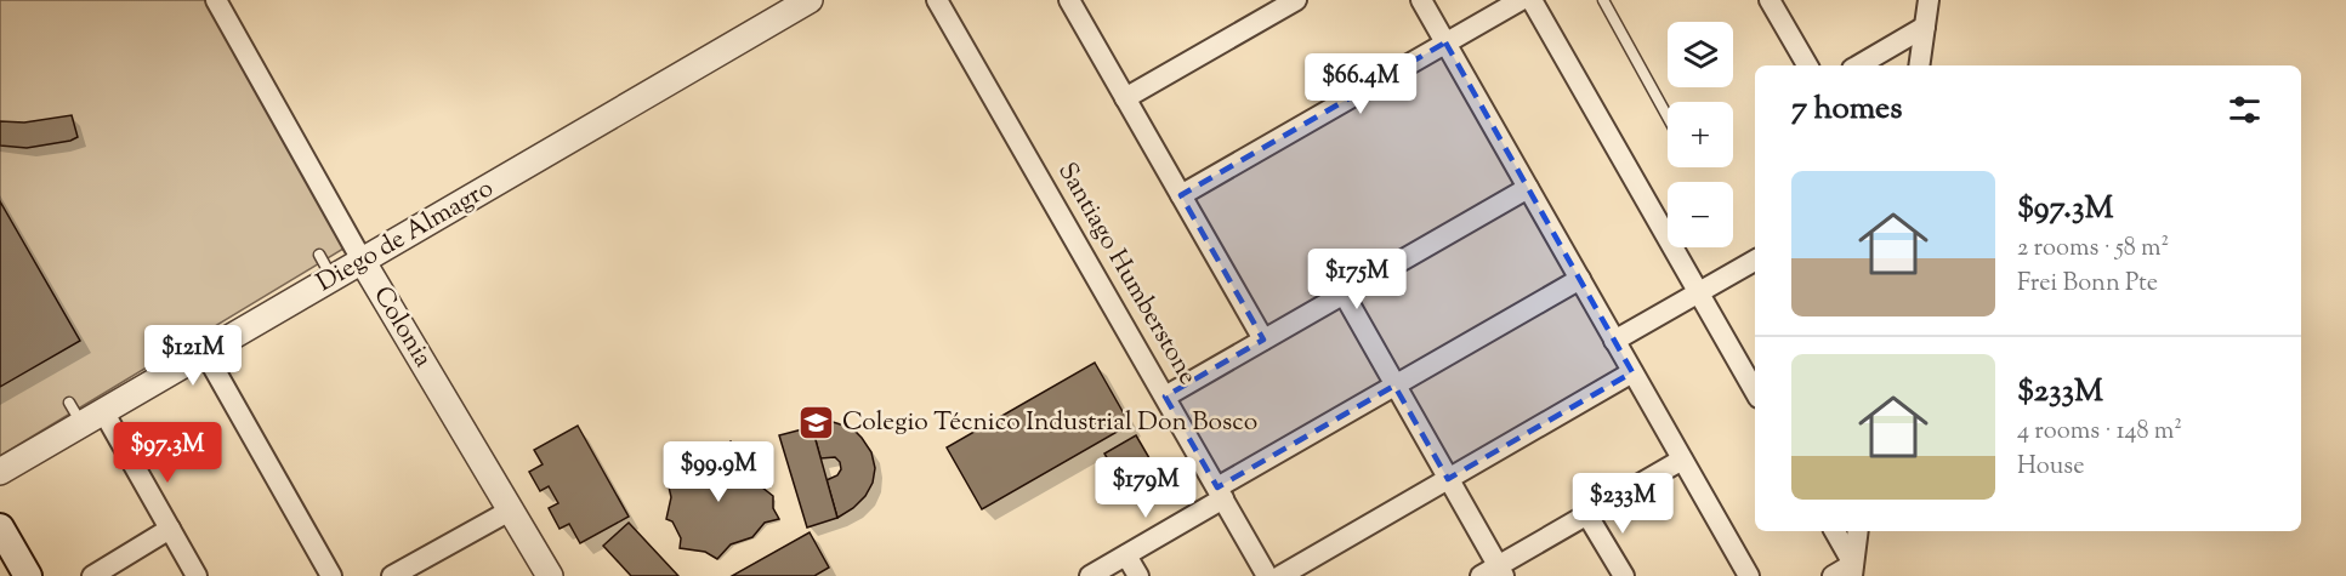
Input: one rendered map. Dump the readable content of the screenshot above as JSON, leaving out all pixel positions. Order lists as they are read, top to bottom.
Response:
{
  "streets": {
    "street": ["Diego de Almagro", "Santiago Humberstone", "Colonia"]
  },
  "crossings": [
    ["Diego de Almagro", "Colonia"]
  ],
  "places": {
    "school or university": ["Colegio Técnico Industrial Don Bosco"]
  },
  "page": {
    "map_buttons": ["+", "−"],
    "price": [
      "$66.4M",
      "$175M",
      "$121M",
      "$97.3M",
      "$99.9M",
      "$179M",
      "$233M"
    ],
    "heading": "7 homes",
    "list": [
      {
        "name": "$97.3M",
        "note": "2 rooms · 58 m² · Frei Bonn Pte"
      },
      {
        "name": "$233M",
        "note": "4 rooms · 148 m² · House"
      }
    ]
  }
}
